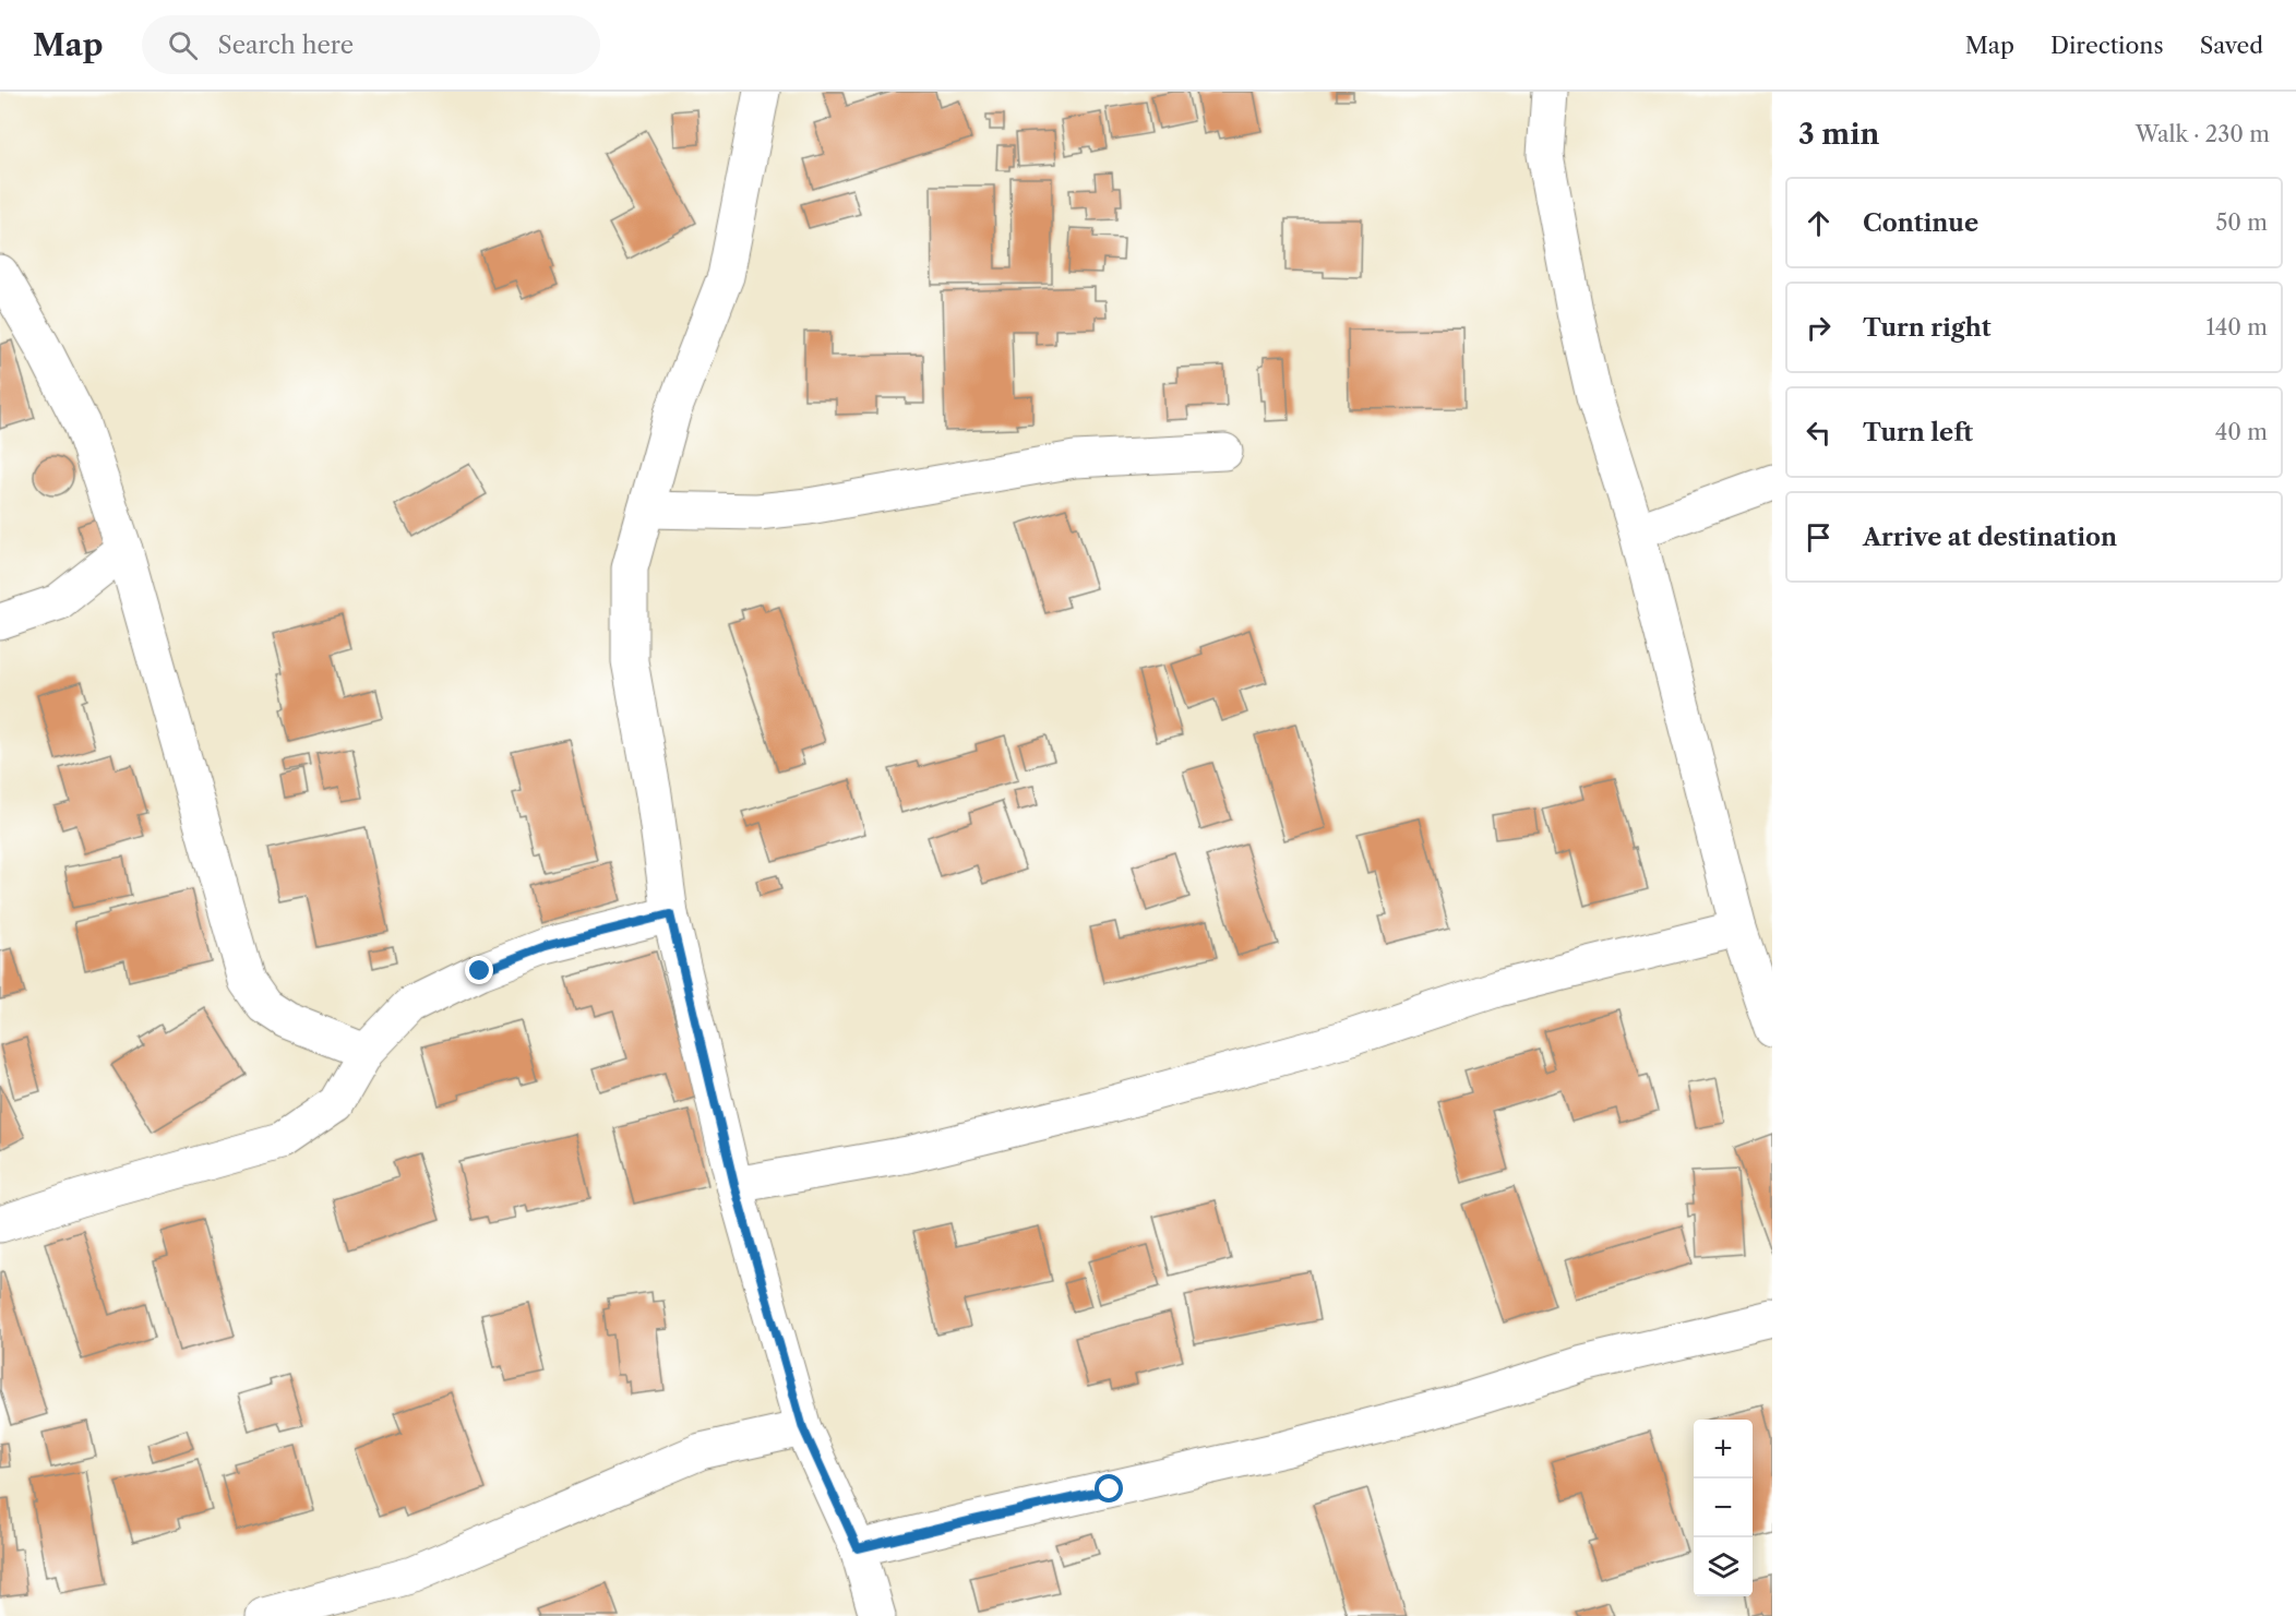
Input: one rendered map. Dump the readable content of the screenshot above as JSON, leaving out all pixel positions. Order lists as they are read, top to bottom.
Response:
{
  "page": {
    "header": "Map",
    "search": "Search here",
    "nav": ["Map", "Directions", "Saved"],
    "heading": ["3 min", "Walk · 230 m"],
    "list": [
      ["Continue", "50 m"],
      ["Turn right", "140 m"],
      ["Turn left", "40 m"],
      "Arrive at destination"
    ],
    "map_buttons": ["+", "−"]
  }
}
